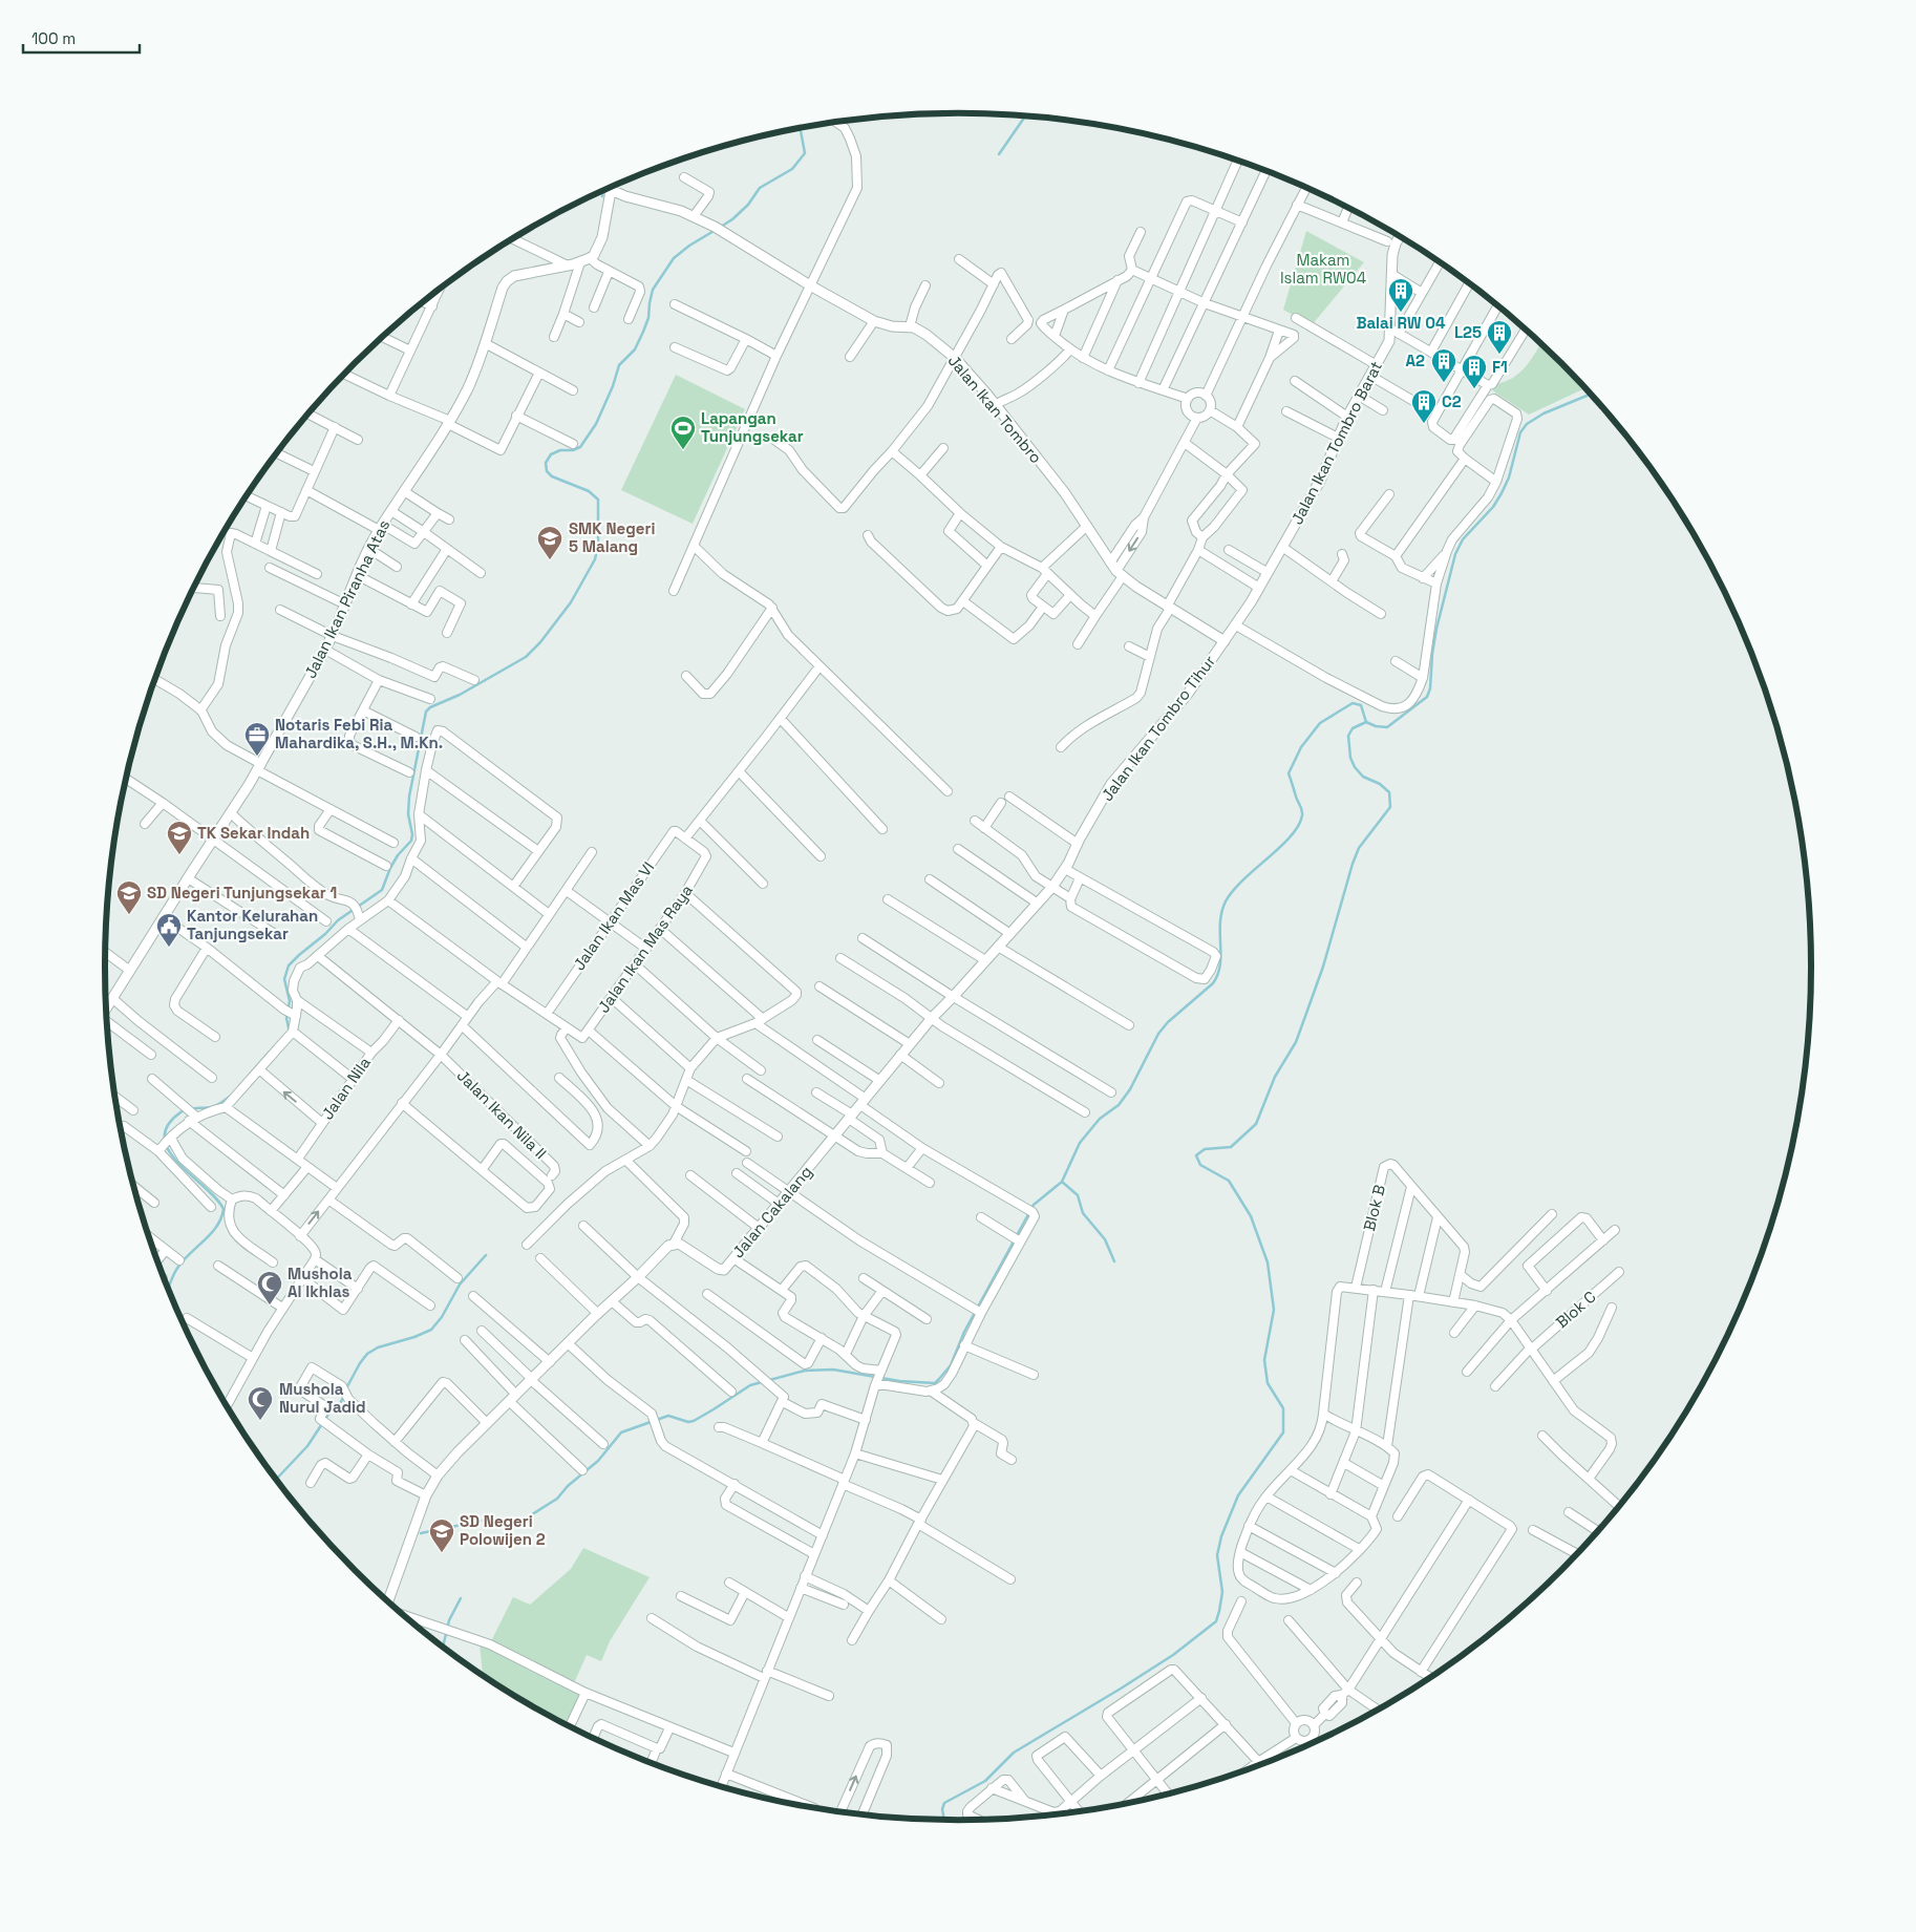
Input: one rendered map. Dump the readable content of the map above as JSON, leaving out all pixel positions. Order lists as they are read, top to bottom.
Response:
{
  "streets": {
    "street": [
      "Jalan Ikan Tombro",
      "Jalan Ikan Tombro Barat",
      "Jalan Ikan Piranha Atas",
      "Jalan Ikan Tombro Tihur",
      "Jalan Ikan Mas VI",
      "Jalan Ikan Mas Raya",
      "Jalan Nila",
      "Jalan Ikan Nila II",
      "Blok B",
      "Jalan Cakalang",
      "Blok C"
    ]
  },
  "crossings": [
    ["Jalan Ikan Tombro", "Jalan Ikan Tombro Barat"],
    ["Jalan Ikan Tombro", "Jalan Ikan Tombro Tihur"],
    ["Jalan Ikan Tombro Barat", "Jalan Ikan Tombro Tihur"],
    ["Jalan Ikan Tombro Tihur", "Jalan Cakalang"],
    ["Jalan Ikan Mas VI", "Jalan Ikan Mas Raya"]
  ],
  "parks": ["Makam Islam RW04"],
  "places": {
    "building": [
      "Balai RW 04",
      "L25",
      "A2",
      "F1",
      "C2"
    ],
    "sports": ["Lapangan Tunjungsekar"],
    "school or university": [
      "SMK Negeri 5 Malang",
      "TK Sekar Indah",
      "SD Negeri Tunjungsekar 1",
      "SD Negeri Polowijen 2"
    ],
    "office": ["Notaris Febi Ria Mahardika, S.H., M.Kn."],
    "public building": ["Kantor Kelurahan Tanjungsekar"],
    "mosque": ["Mushola Al Ikhlas", "Mushola Nurul Jadid"]
  },
  "scale_bar": "100 m"
}
